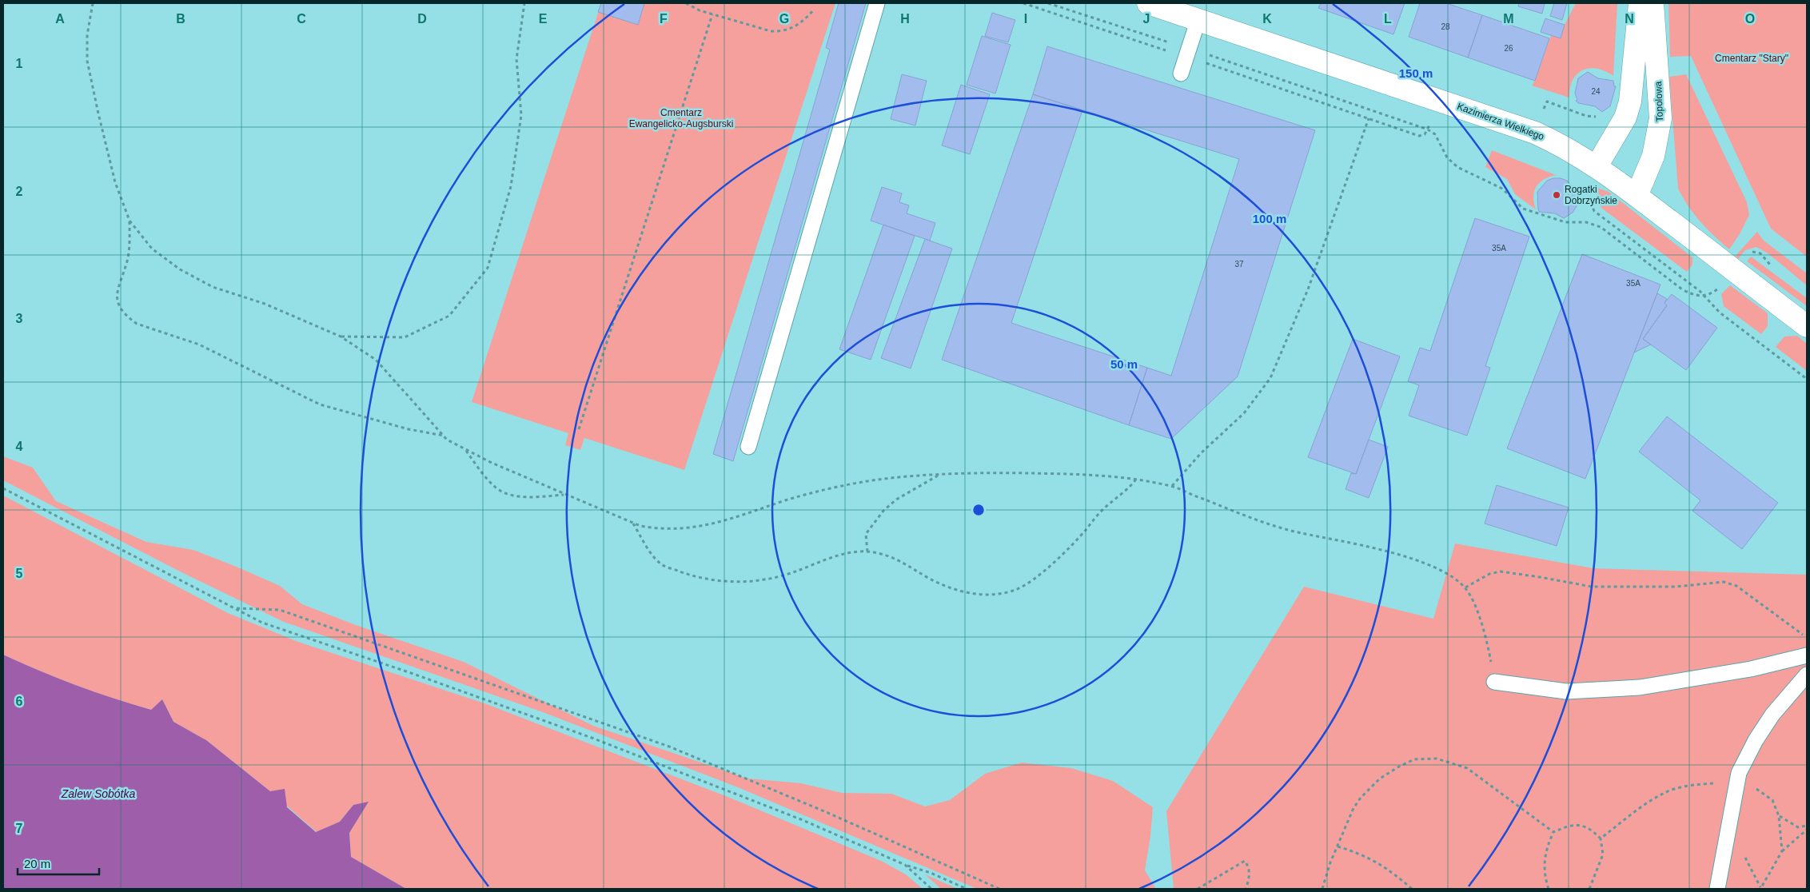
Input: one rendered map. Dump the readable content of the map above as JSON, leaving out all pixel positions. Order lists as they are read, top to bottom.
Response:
{
  "streets": {
    "street": ["Topolowa", "Kazimierza Wielkiego"]
  },
  "crossings": [
    ["Topolowa", "Kazimierza Wielkiego"]
  ],
  "water": ["Zalew Sobótka"],
  "parks": ["Cmentarz \"Stary\"", "Cmentarz Ewangelicko-Augsburski"],
  "places": ["Rogatki Dobrzyńskie"],
  "house_numbers": [
    "28",
    "26",
    "24",
    "35A",
    "37",
    "35A"
  ],
  "scale_bar": "20 m",
  "grid": {
    "columns": [
      "A",
      "B",
      "C",
      "D",
      "E",
      "F",
      "G",
      "H",
      "I",
      "J",
      "K",
      "L",
      "M",
      "N",
      "O"
    ],
    "rows": [
      "1",
      "2",
      "3",
      "4",
      "5",
      "6",
      "7"
    ]
  },
  "rings": ["150 m", "100 m", "50 m"]
}
